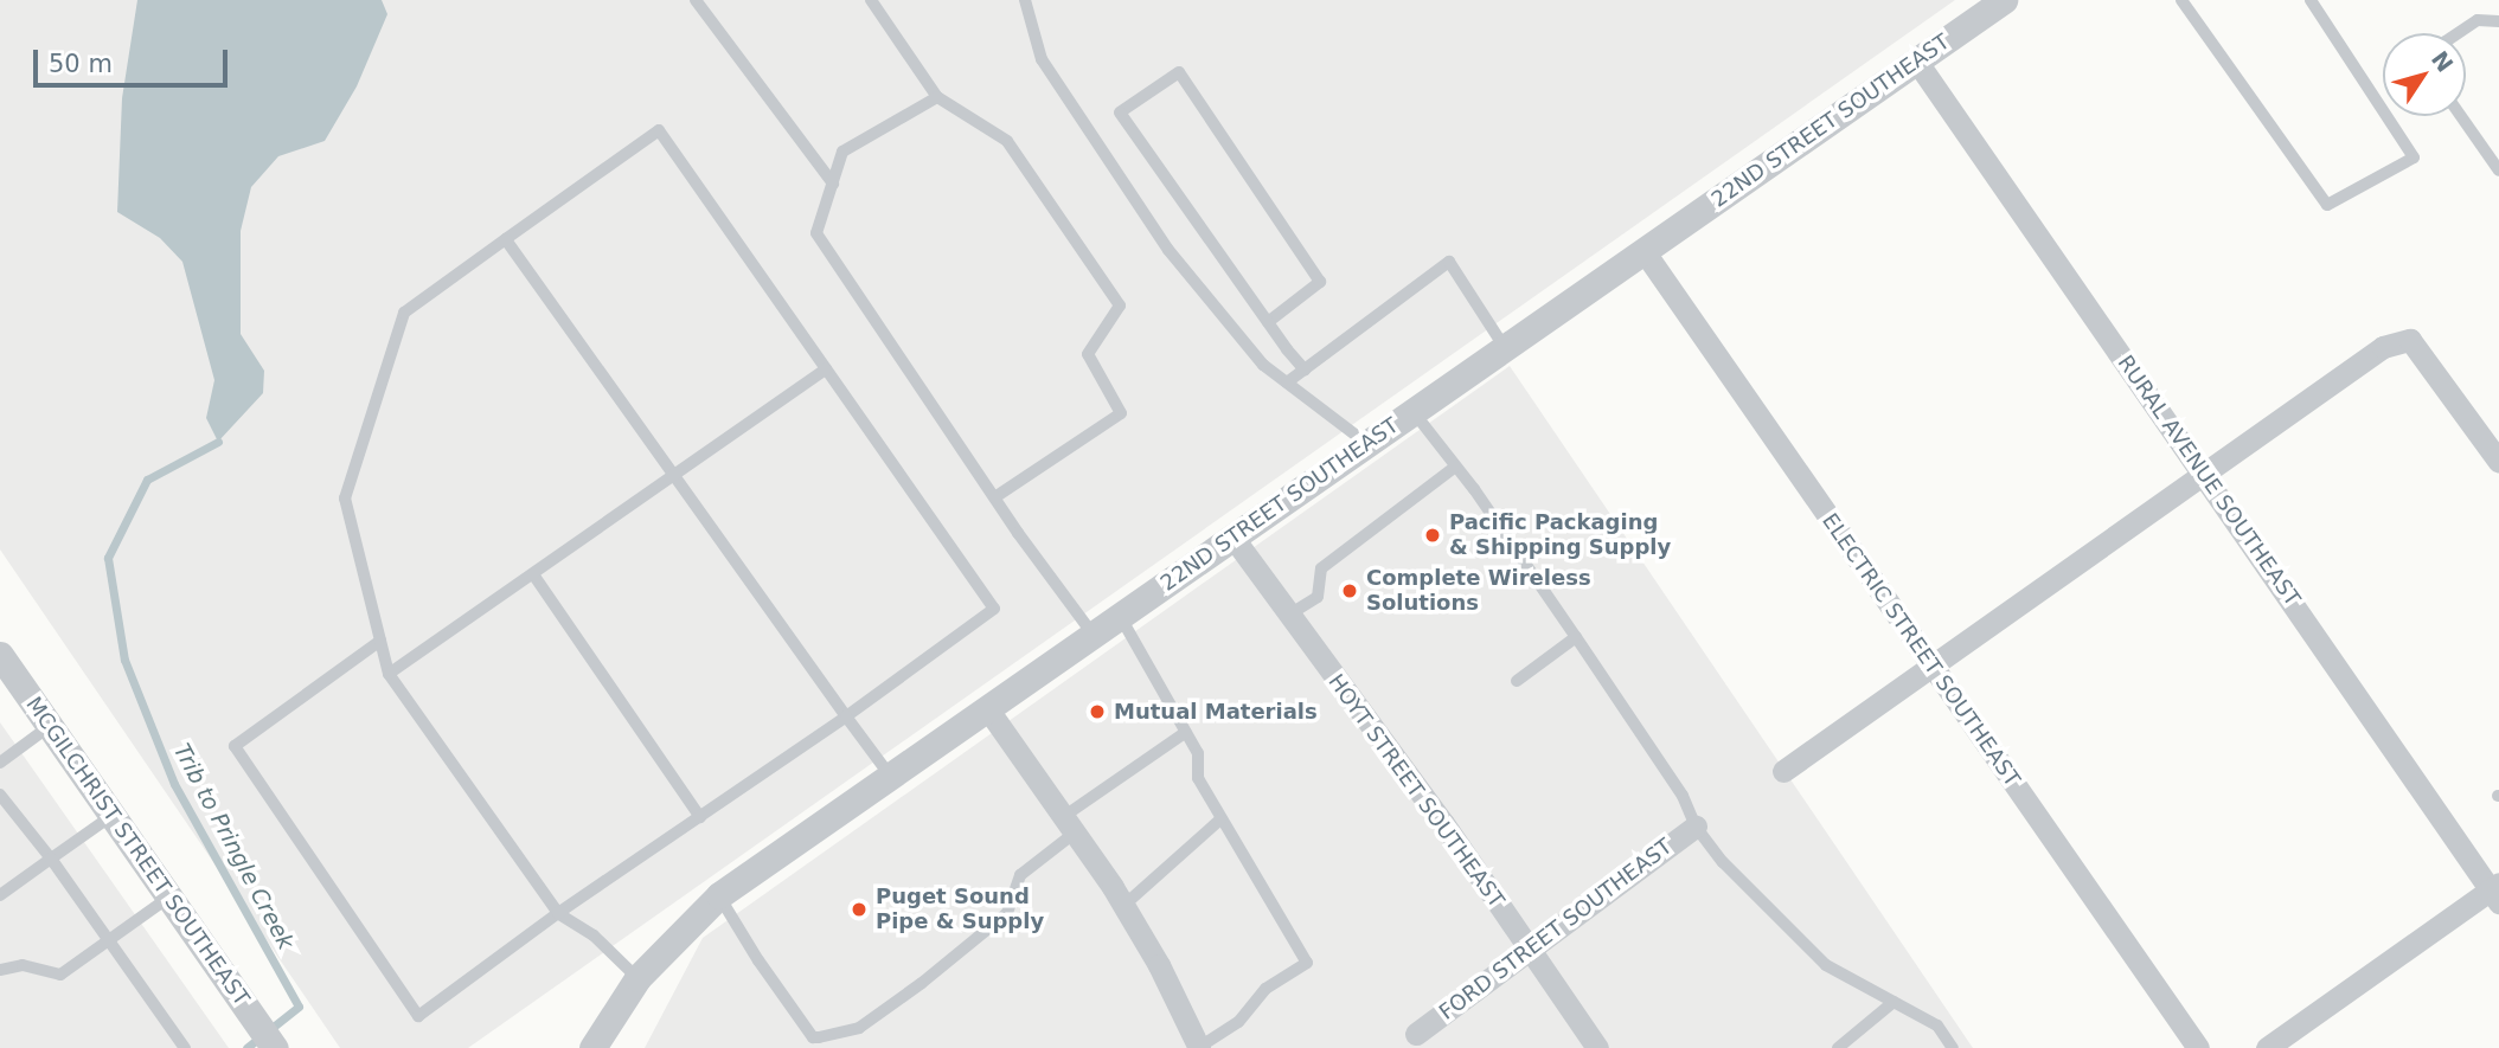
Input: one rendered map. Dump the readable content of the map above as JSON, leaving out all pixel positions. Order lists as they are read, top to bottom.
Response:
{
  "streets": {
    "street": [
      "22ND STREET SOUTHEAST",
      "RURAL AVENUE SOUTHEAST",
      "ELECTRIC STREET SOUTHEAST",
      "HOYT STREET SOUTHEAST",
      "MCGILCHRIST STREET SOUTHEAST",
      "FORD STREET SOUTHEAST"
    ]
  },
  "crossings": [
    ["22ND STREET SOUTHEAST", "RURAL AVENUE SOUTHEAST"],
    ["22ND STREET SOUTHEAST", "ELECTRIC STREET SOUTHEAST"],
    ["22ND STREET SOUTHEAST", "HOYT STREET SOUTHEAST"],
    ["HOYT STREET SOUTHEAST", "FORD STREET SOUTHEAST"]
  ],
  "water": ["Trib to Pringle Creek"],
  "places": [
    "Pacific Packaging & Shipping Supply",
    "Complete Wireless Solutions",
    "Mutual Materials",
    "Puget Sound Pipe & Supply"
  ],
  "scale_bar": "50 m",
  "north": "top right"
}
